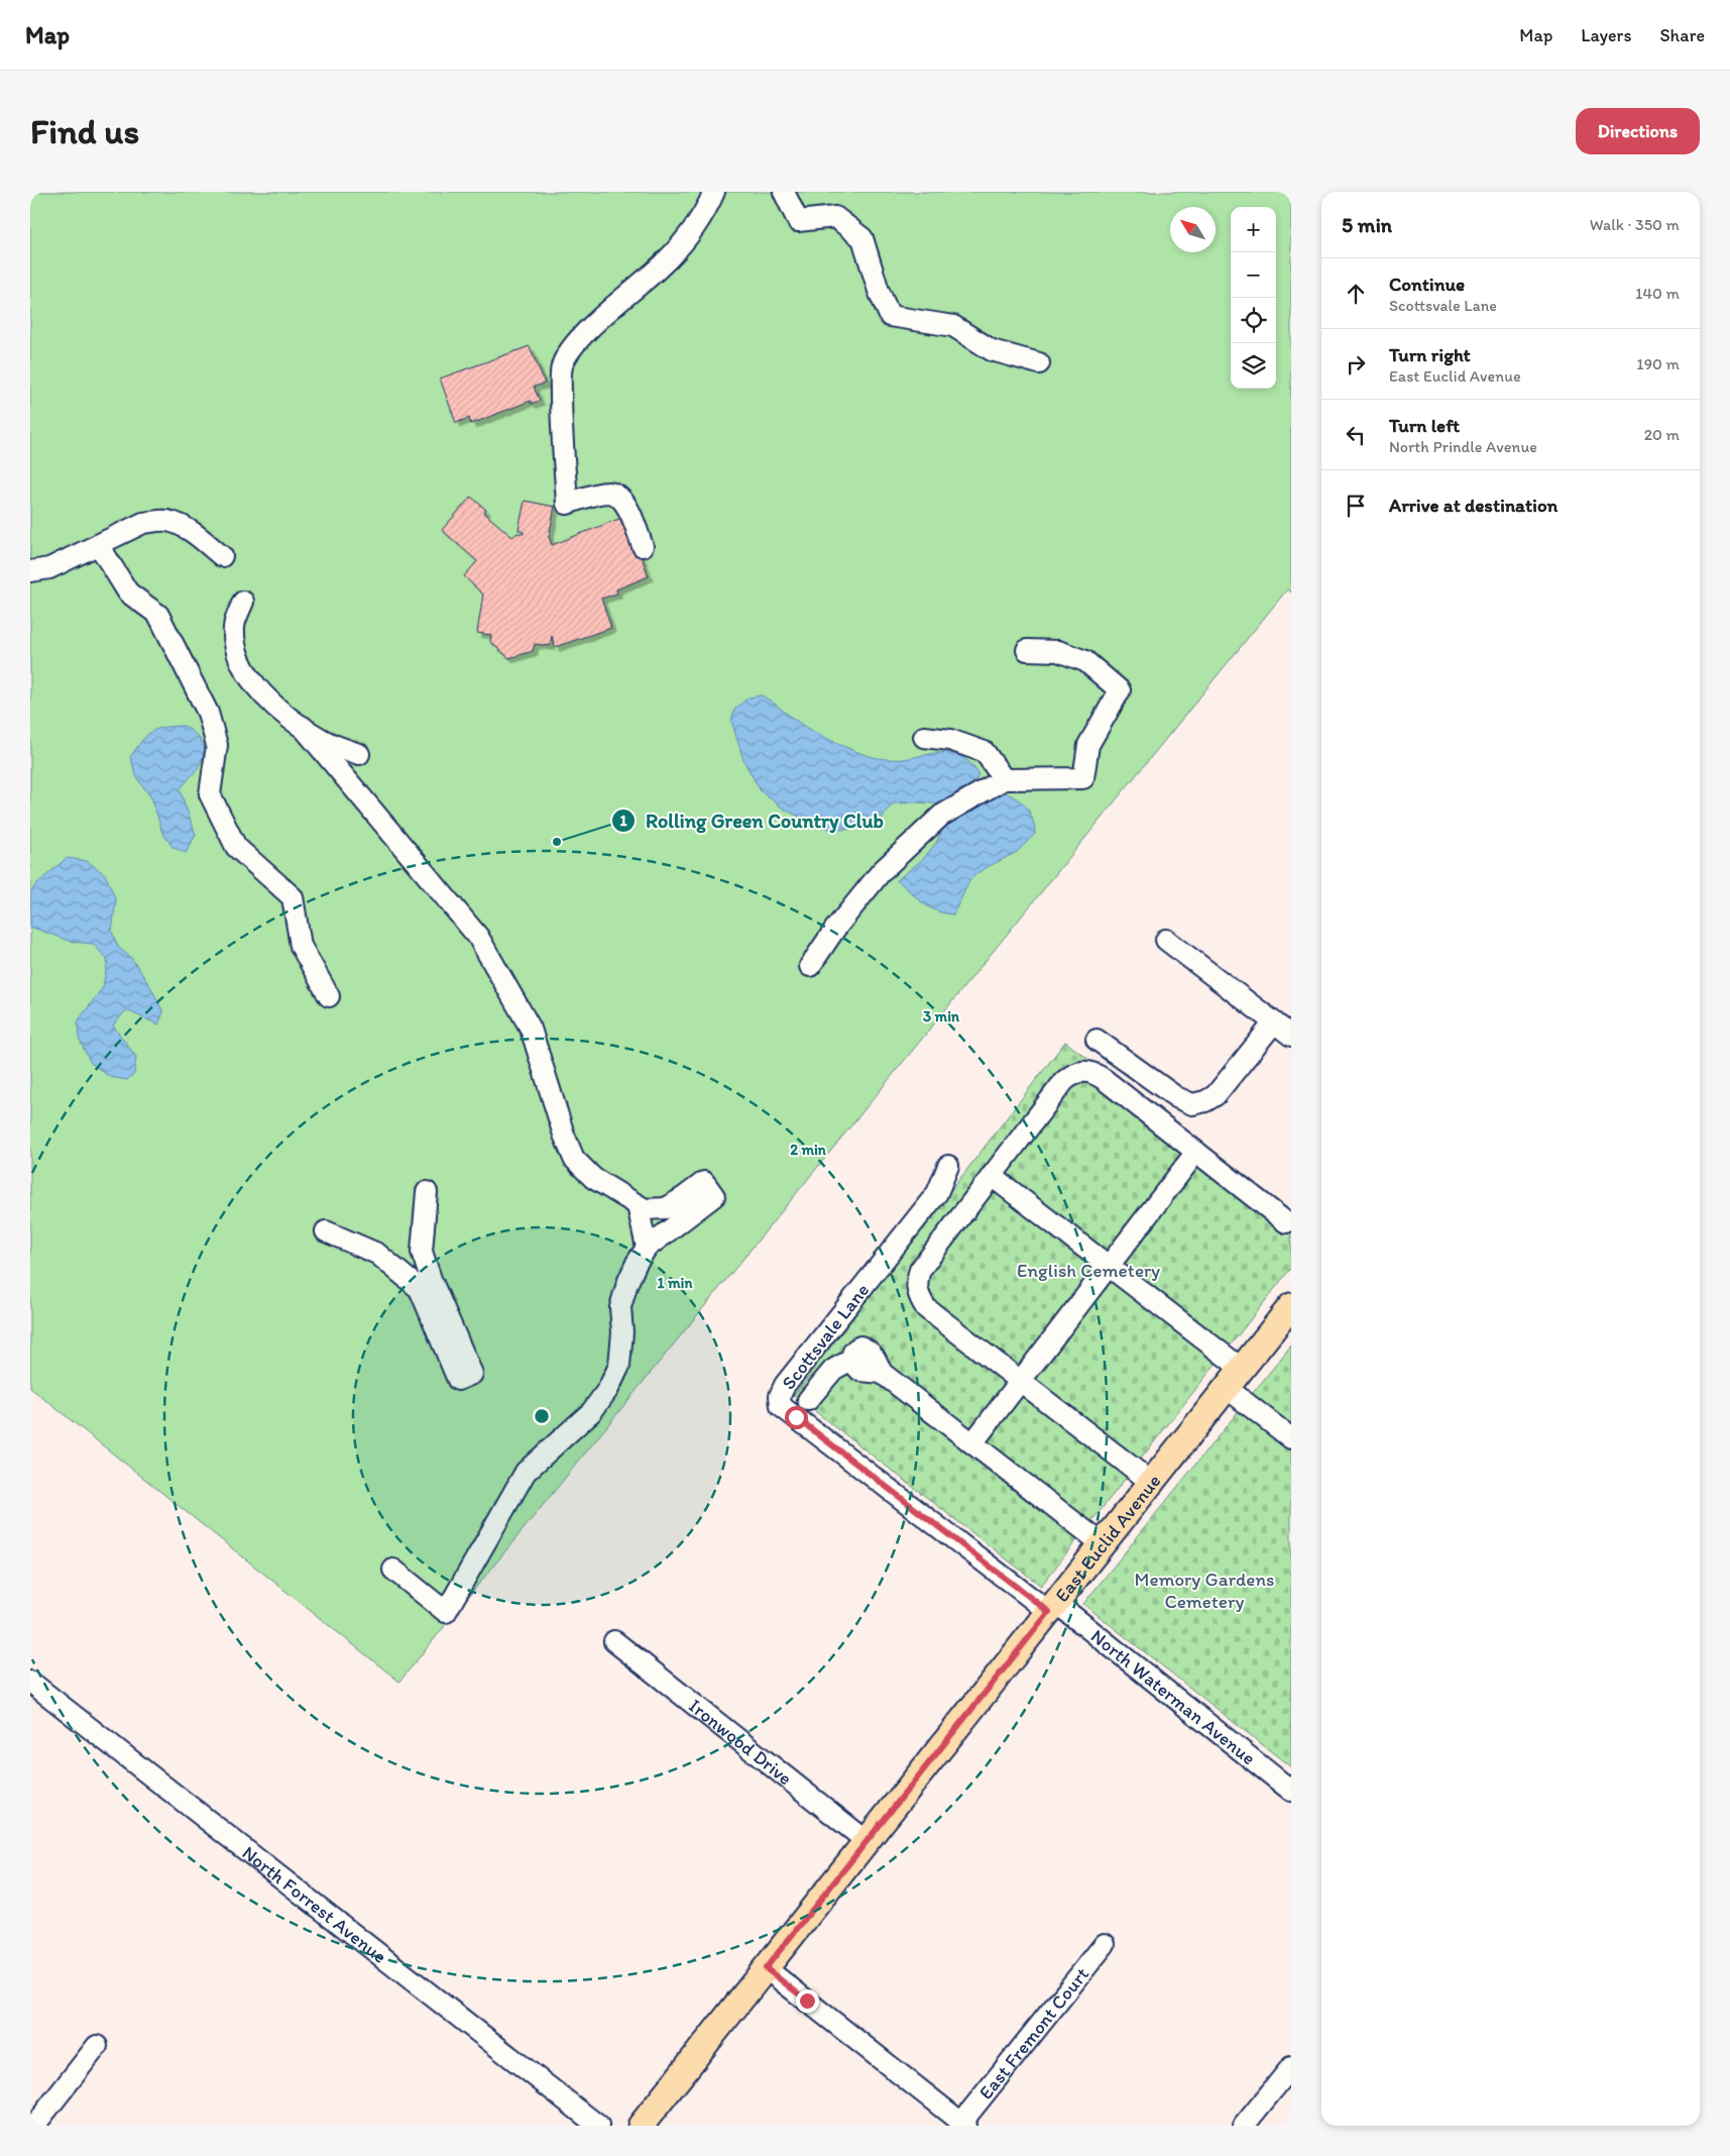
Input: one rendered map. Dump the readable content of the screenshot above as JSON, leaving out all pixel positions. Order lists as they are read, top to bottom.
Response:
{
  "streets": {
    "main road": ["East Euclid Avenue"],
    "street": [
      "Scottsvale Lane",
      "North Waterman Avenue",
      "Ironwood Drive",
      "North Forrest Avenue",
      "East Fremont Court"
    ]
  },
  "crossings": [
    ["Scottsvale Lane", "East Euclid Avenue"],
    ["Scottsvale Lane", "North Waterman Avenue"],
    ["East Euclid Avenue", "North Waterman Avenue"],
    ["East Euclid Avenue", "Ironwood Drive"]
  ],
  "parks": ["English Cemetery", "Memory Gardens Cemetery"],
  "places": ["Rolling Green Country Club"],
  "north": "top left",
  "page": {
    "header": "Map",
    "nav": ["Map", "Layers", "Share"],
    "buttons": "Directions",
    "title": "Find us",
    "heading": ["5 min", "Walk · 350 m"],
    "map_buttons": ["+", "−"],
    "list": [
      ["Continue", "Scottsvale Lane", "140 m"],
      ["Turn right", "East Euclid Avenue", "190 m"],
      ["Turn left", "North Prindle Avenue", "20 m"],
      "Arrive at destination"
    ]
  },
  "rings": ["3 min", "2 min", "1 min"]
}
